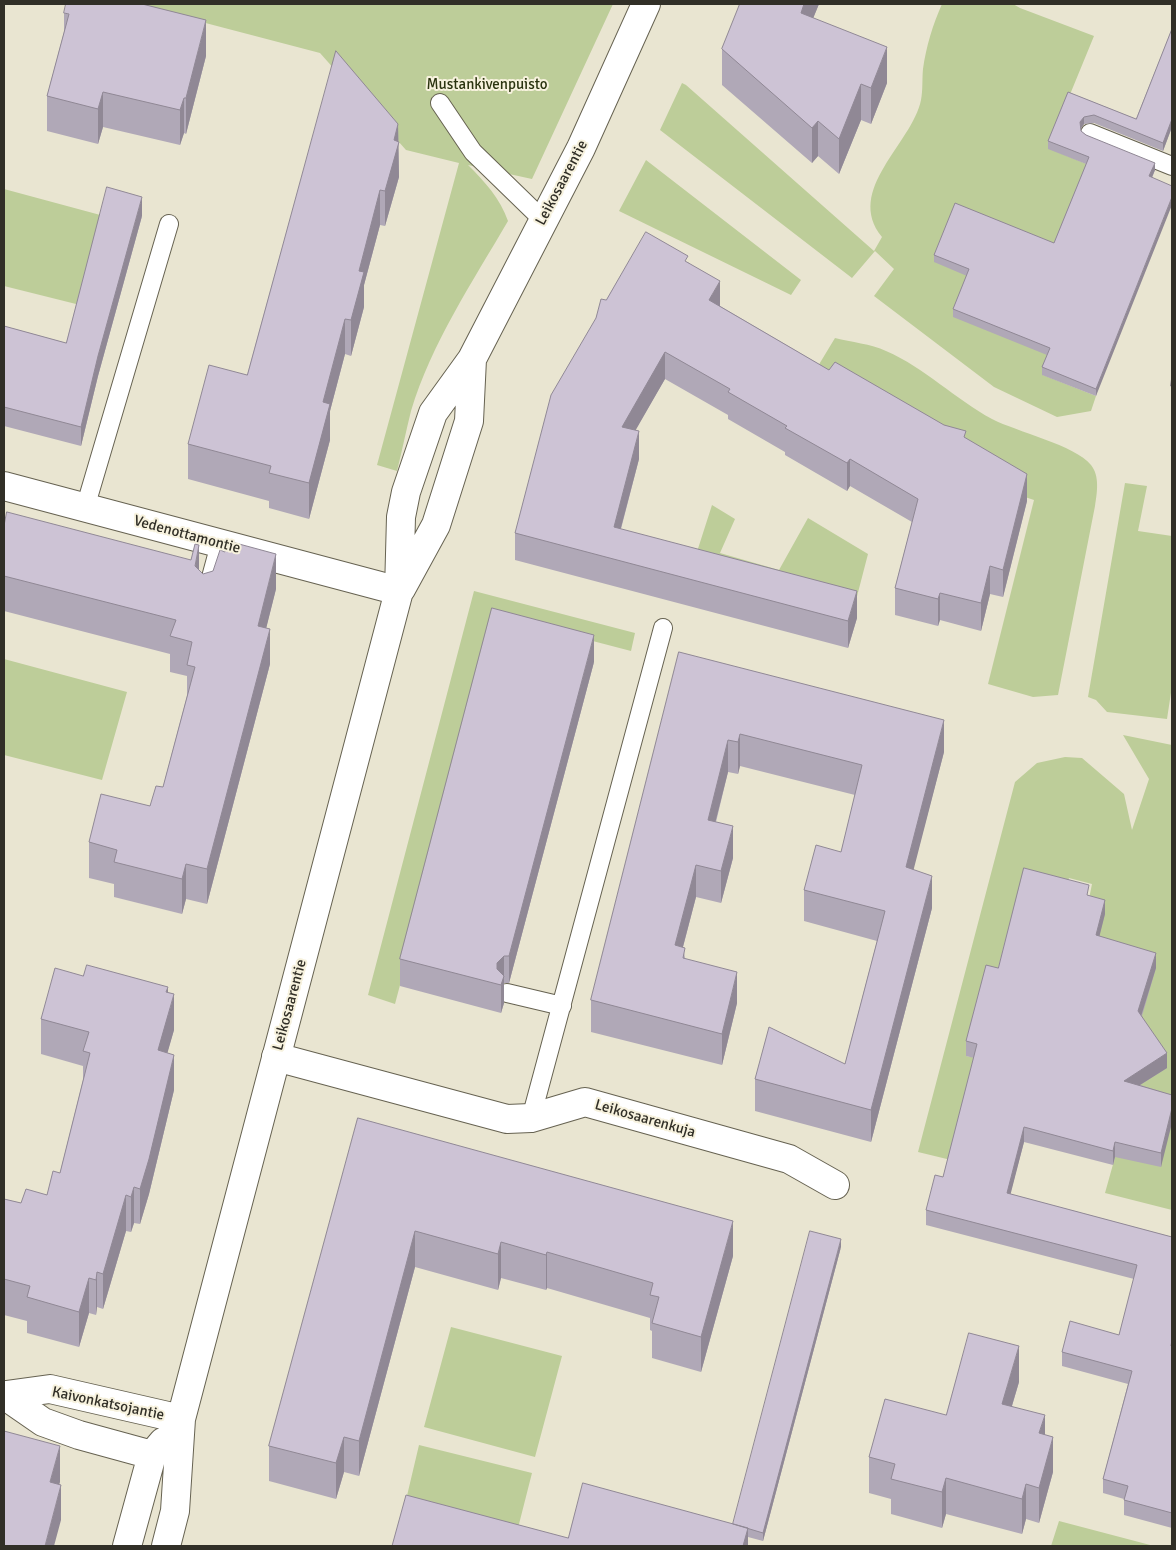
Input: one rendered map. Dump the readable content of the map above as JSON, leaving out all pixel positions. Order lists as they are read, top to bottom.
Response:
{
  "streets": {
    "street": [
      "Leikosaarentie",
      "Vedenottamontie",
      "Leikosaarenkuja",
      "Kaivonkatsojantie"
    ]
  },
  "crossings": [
    ["Leikosaarentie", "Vedenottamontie"],
    ["Leikosaarentie", "Leikosaarenkuja"],
    ["Leikosaarentie", "Kaivonkatsojantie"]
  ],
  "parks": ["Mustankivenpuisto"]
}
